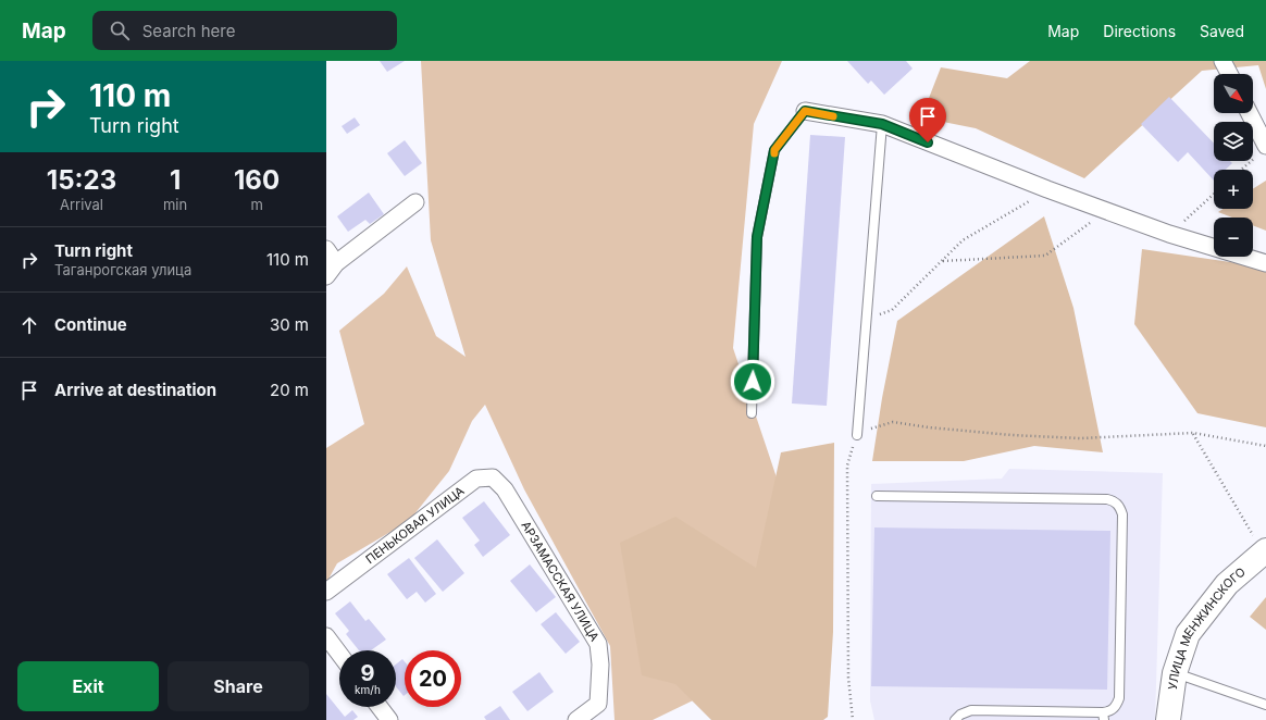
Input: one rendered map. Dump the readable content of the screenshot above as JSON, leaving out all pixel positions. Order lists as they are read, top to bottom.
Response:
{
  "streets": {
    "street": ["ПЕНЬКОВАЯ УЛИЦА", "АРЗАМАССКАЯ УЛИЦА", "УЛИЦА МЕНЖИНСКОГО"]
  },
  "crossings": [
    ["ПЕНЬКОВАЯ УЛИЦА", "АРЗАМАССКАЯ УЛИЦА"]
  ],
  "north": "bottom right",
  "page": {
    "header": "Map",
    "search": "Search here",
    "nav": ["Map", "Directions", "Saved"],
    "turn": ["110 m", "Turn right"],
    "map_buttons": ["+", "−"],
    "eta": [
      "15:23",
      "Arrival",
      "1",
      "min",
      "160",
      "m"
    ],
    "list": [
      {
        "name": "Turn right",
        "note": "Таганрогская улица",
        "value": "110 m"
      },
      {
        "name": "Continue",
        "value": "30 m"
      },
      {
        "name": "Arrive at destination",
        "value": "20 m"
      }
    ],
    "speed": "9 km/h",
    "limit": "20",
    "buttons": ["Exit", "Share"]
  }
}
